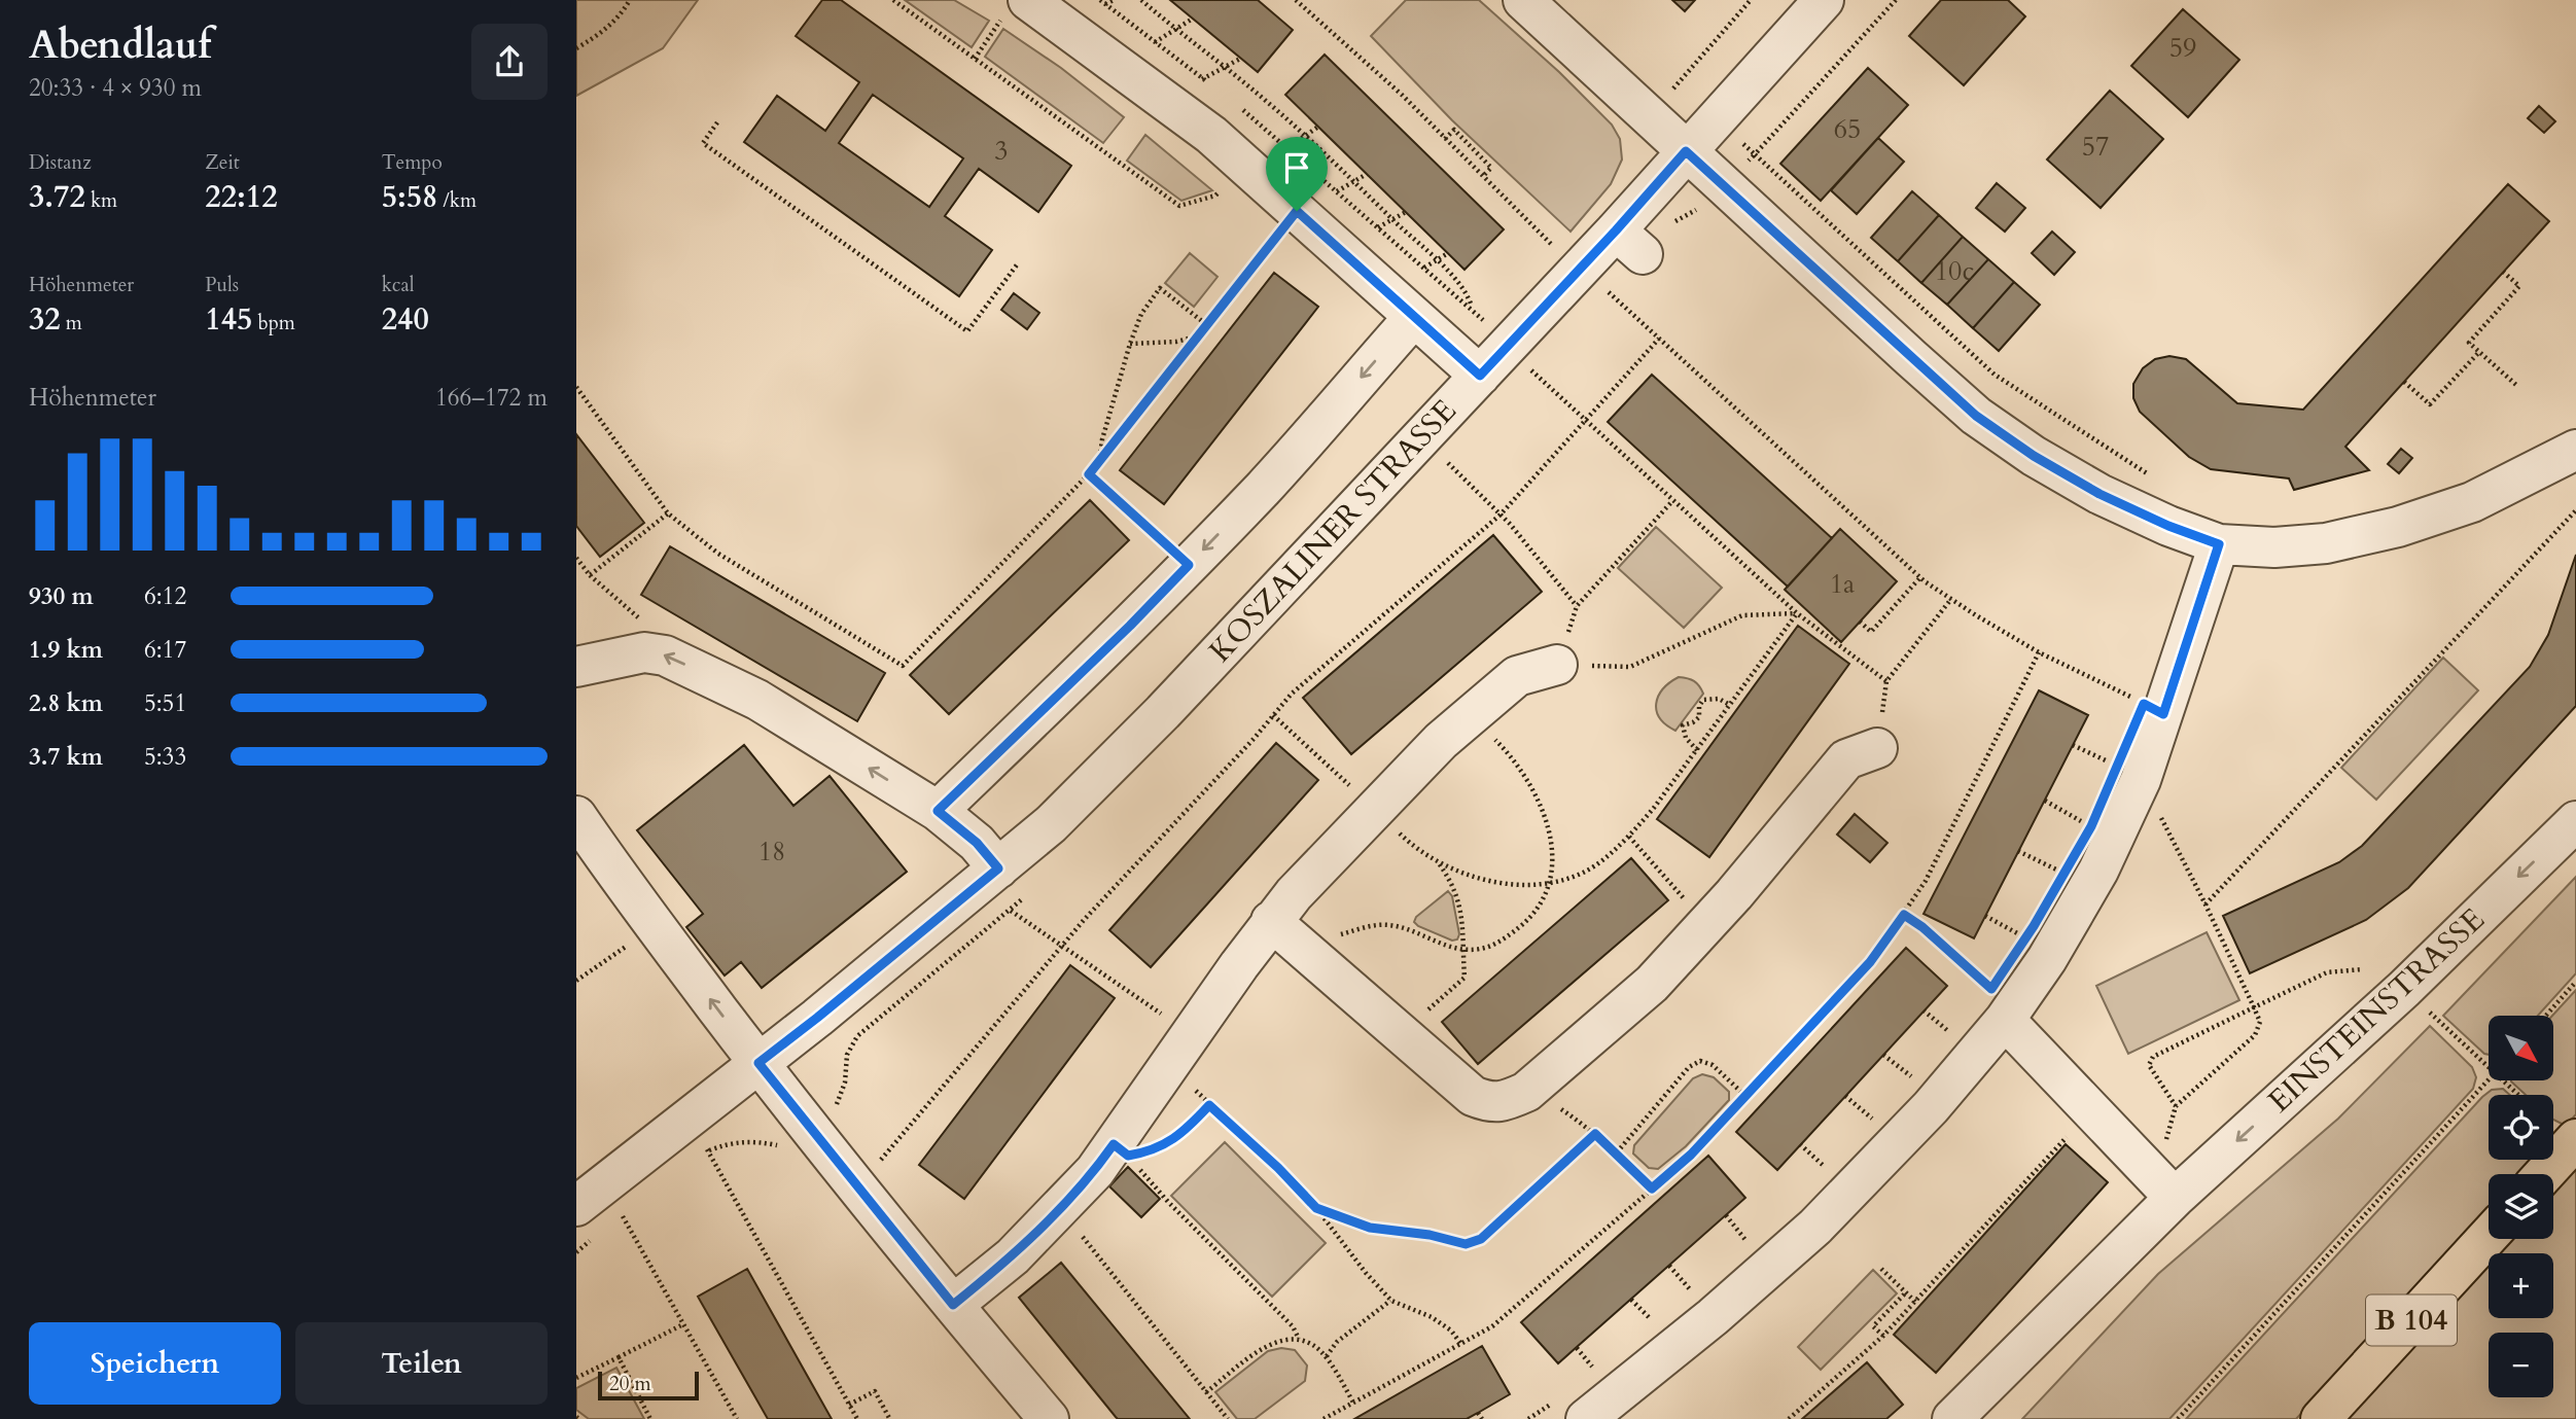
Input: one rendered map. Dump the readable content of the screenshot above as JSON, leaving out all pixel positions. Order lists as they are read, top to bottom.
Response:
{
  "streets": {
    "main road": ["B 104"],
    "street": ["KOSZALINER STRASSE", "EINSTEINSTRASSE"]
  },
  "house_numbers": [
    "59",
    "65",
    "57",
    "3",
    "10c",
    "1a",
    "18"
  ],
  "scale_bar": "20 m",
  "north": "bottom right",
  "page": {
    "heading": ["Abendlauf", "20:33 · 4 × 930 m"],
    "stats": [
      ["Distanz", "3.72 km"],
      ["Zeit", "22:12"],
      ["Tempo", "5:58 /km"],
      ["Höhenmeter", "32 m"],
      ["Puls", "145 bpm"],
      ["kcal", "240"]
    ],
    "chart": ["Höhenmeter", "166–172 m"],
    "list": [
      {
        "name": "930 m",
        "note": "6:12"
      },
      {
        "name": "1.9 km",
        "note": "6:17"
      },
      {
        "name": "2.8 km",
        "note": "5:51"
      },
      {
        "name": "3.7 km",
        "note": "5:33"
      }
    ],
    "map_buttons": ["+", "−"],
    "buttons": ["Speichern", "Teilen"],
    "scale": "20 m"
  }
}
